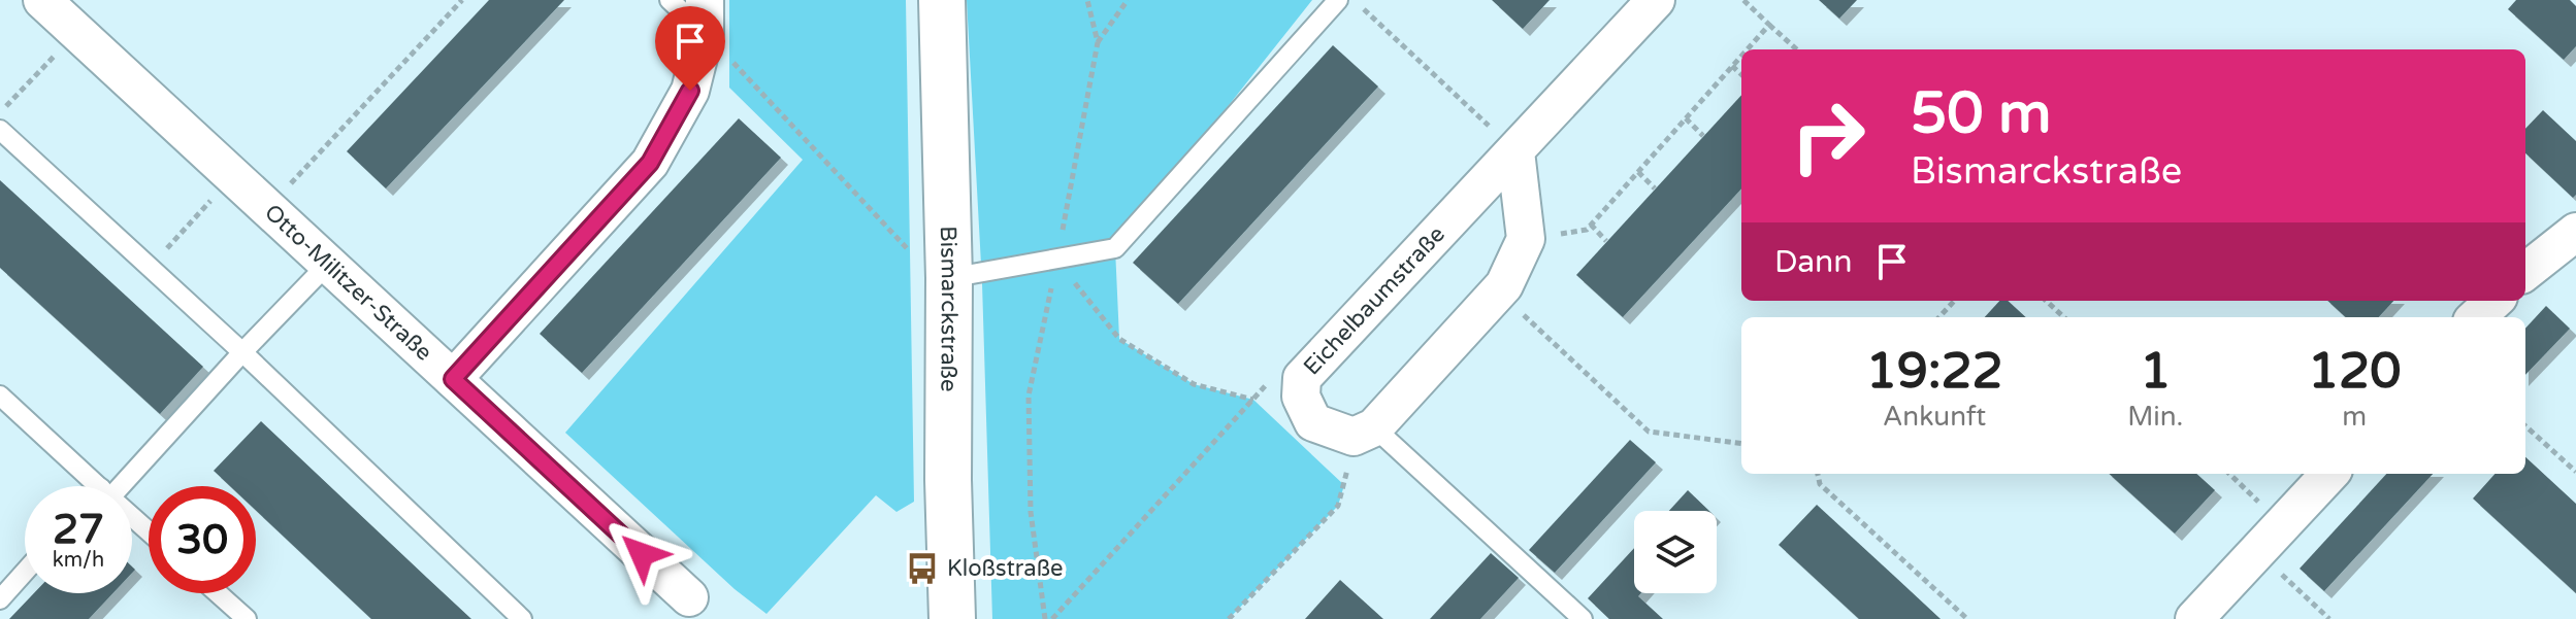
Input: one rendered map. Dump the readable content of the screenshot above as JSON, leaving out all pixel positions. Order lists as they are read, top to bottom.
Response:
{
  "streets": {
    "street": ["Otto-Militzer-Straße", "Eichelbaumstraße", "Bismarckstraße"]
  },
  "places": {
    "bus stop": ["Kloßstraße"]
  },
  "page": {
    "turn": ["50 m", "Bismarckstraße"],
    "then": "Dann",
    "eta": [
      "19:22",
      "Ankunft",
      "1",
      "Min.",
      "120",
      "m"
    ],
    "speed": "27 km/h",
    "limit": "30"
  }
}
